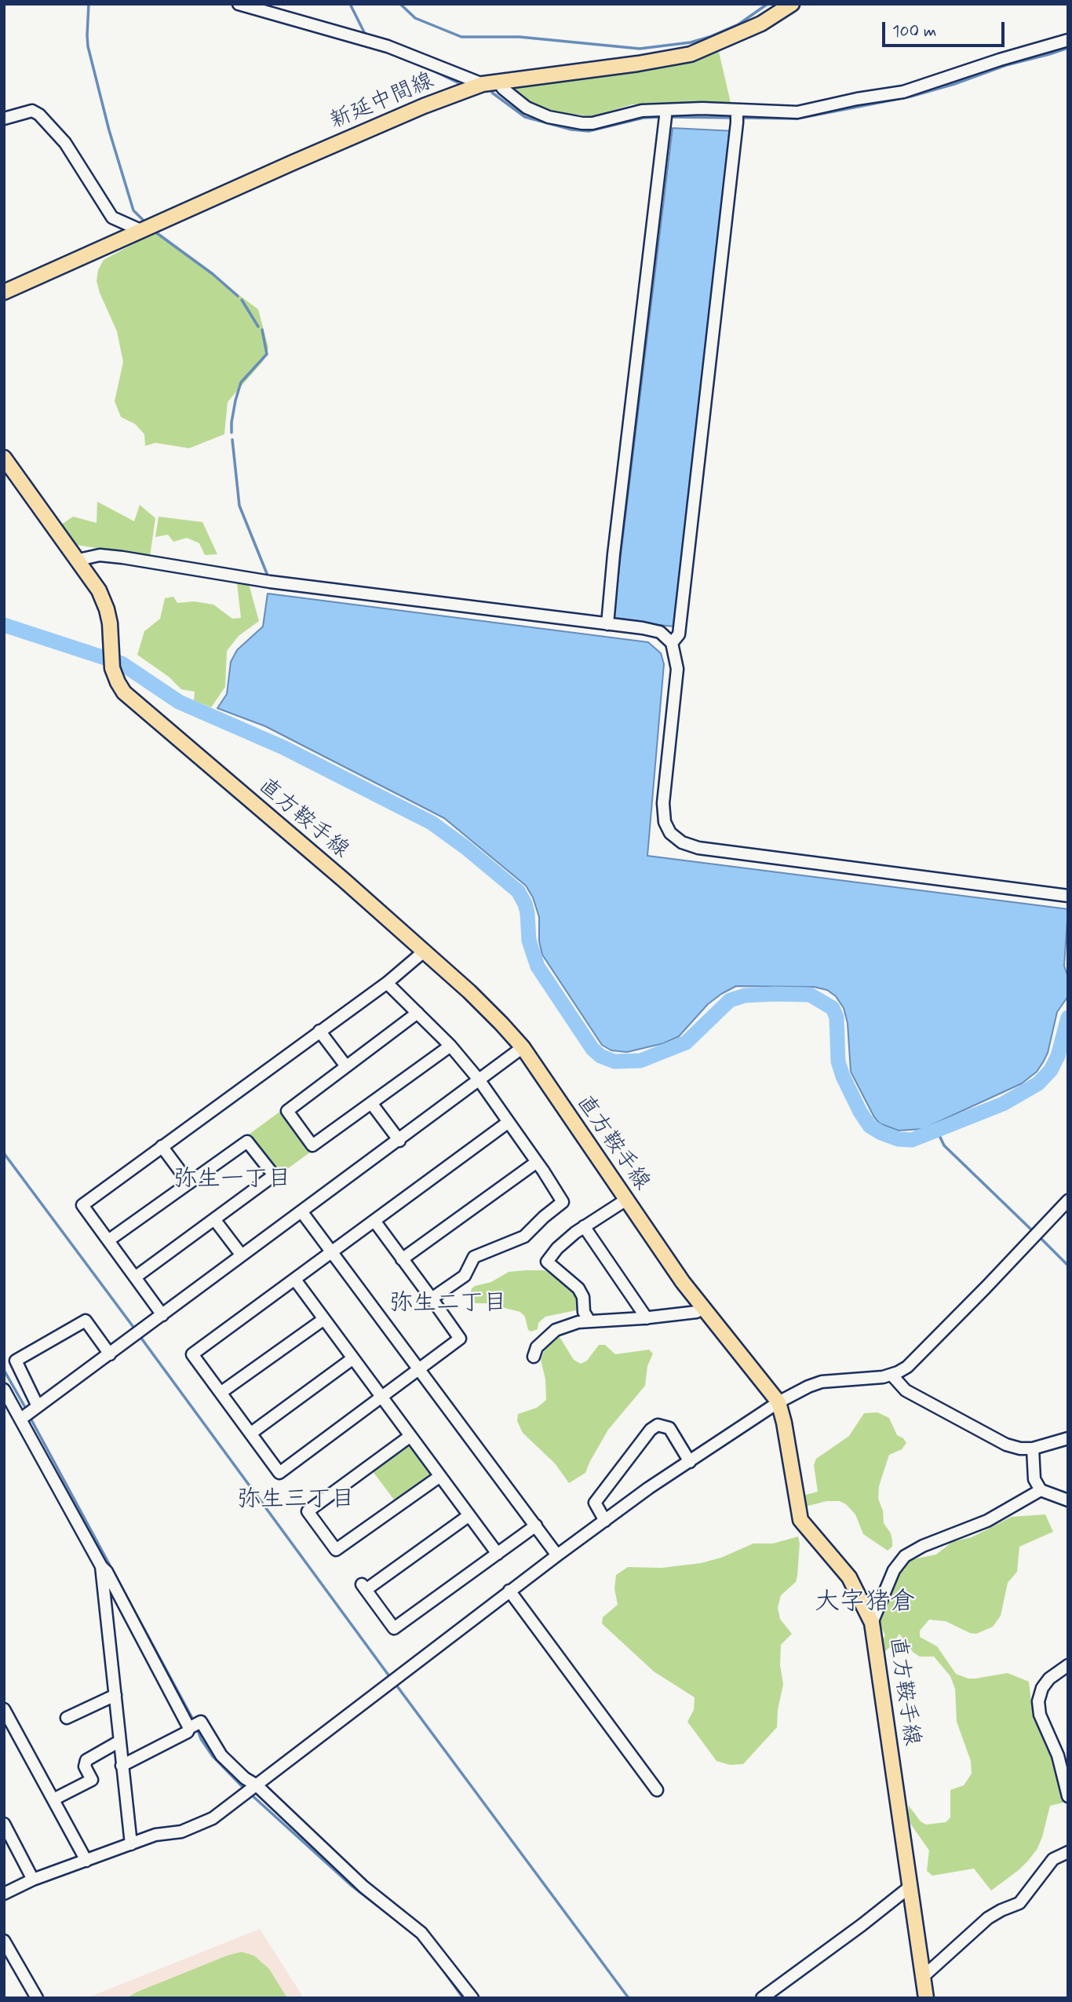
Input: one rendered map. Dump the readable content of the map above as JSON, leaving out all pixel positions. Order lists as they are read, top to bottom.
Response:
{
  "streets": {
    "main road": ["新延中間線", "直方鞍手線"]
  },
  "districts": [
    "弥生一丁目",
    "弥生二丁目",
    "弥生三丁目",
    "大字猪倉"
  ],
  "scale_bar": "100 m"
}
